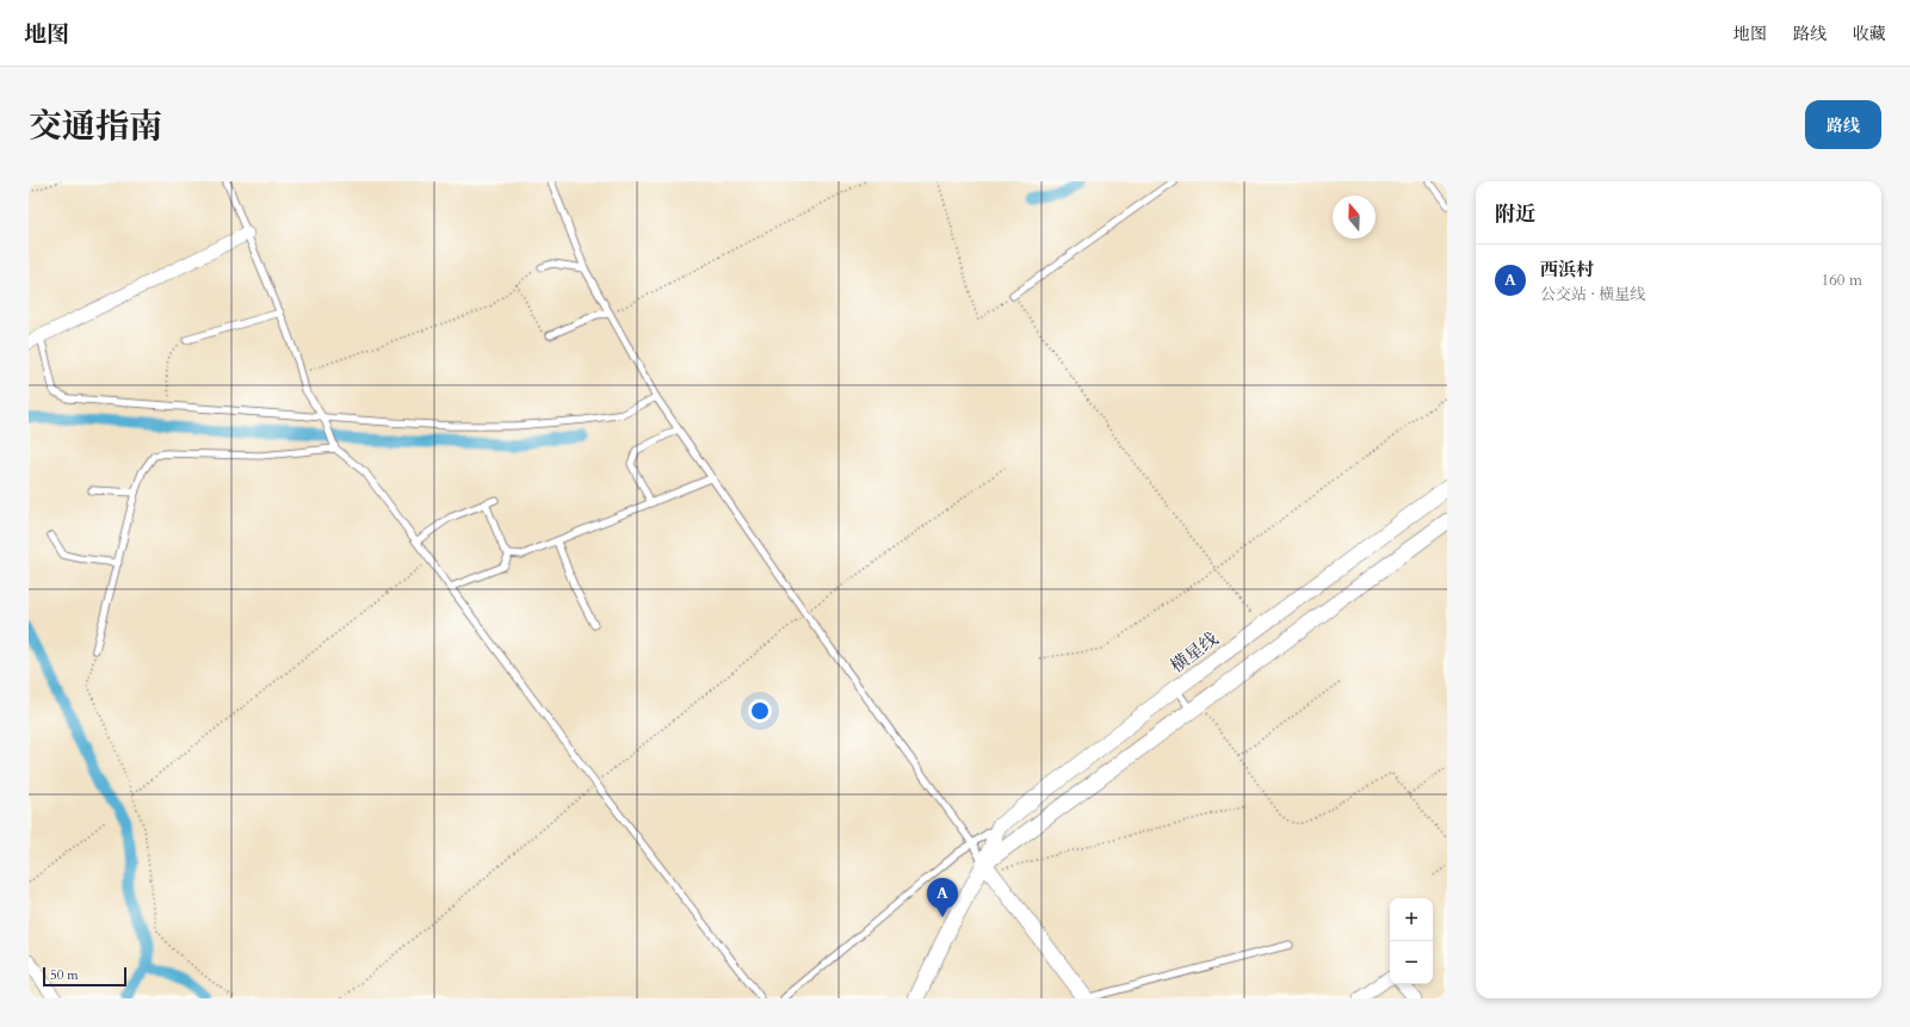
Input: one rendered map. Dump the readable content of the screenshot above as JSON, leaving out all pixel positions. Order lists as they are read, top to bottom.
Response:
{
  "streets": {
    "street": ["横星线"]
  },
  "scale_bar": "50 m",
  "north": "top",
  "page": {
    "header": "地图",
    "nav": ["地图", "路线", "收藏"],
    "title": "交通指南",
    "buttons": "路线",
    "heading": "附近",
    "list": [
      {
        "mark": "A",
        "name": "西浜村",
        "note": "公交站 · 横星线",
        "value": "160 m"
      }
    ],
    "pins": "A",
    "map_buttons": ["+", "−"],
    "scale": "50 m"
  }
}
